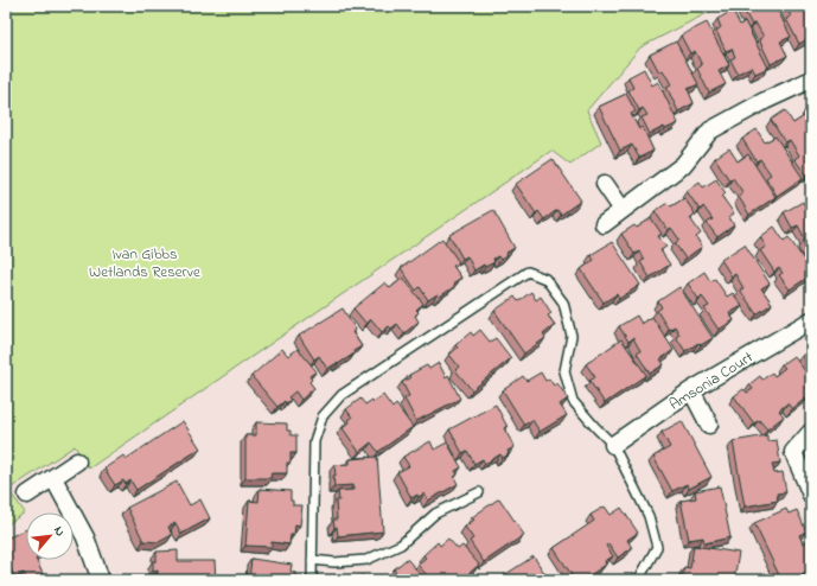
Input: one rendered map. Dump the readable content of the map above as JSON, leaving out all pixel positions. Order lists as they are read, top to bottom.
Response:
{
  "streets": {
    "street": ["Amsonia Court"]
  },
  "parks": ["Ivan Gibbs Wetlands Reserve"],
  "north": "top right"
}
